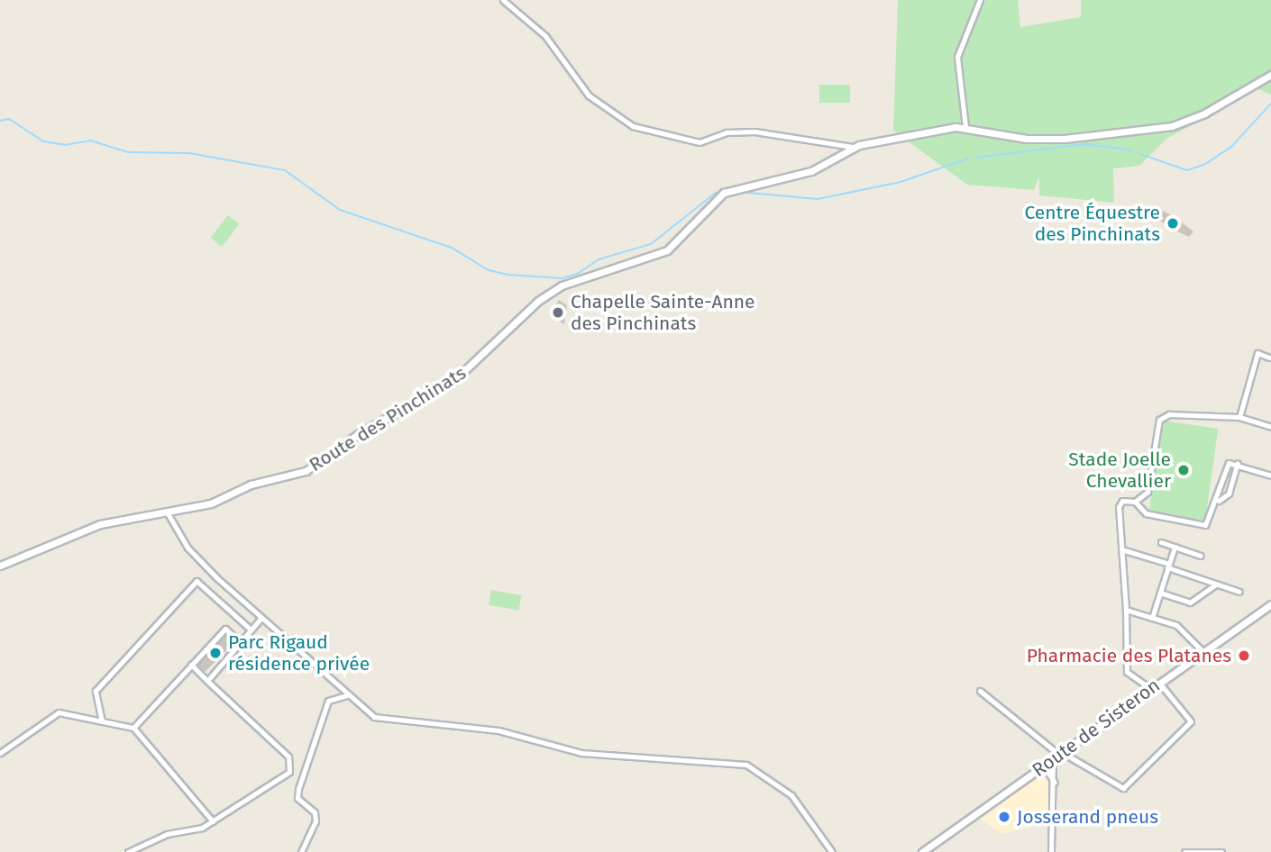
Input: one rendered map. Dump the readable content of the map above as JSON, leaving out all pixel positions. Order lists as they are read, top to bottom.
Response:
{
  "streets": {
    "street": ["Route des Pinchinats", "Route de Sisteron"]
  },
  "places": [
    "Centre Équestre des Pinchinats",
    "Chapelle Sainte-Anne des Pinchinats",
    "Stade Joelle Chevallier",
    "Parc Rigaud résidence privée",
    "Pharmacie des Platanes",
    "Josserand pneus"
  ]
}
